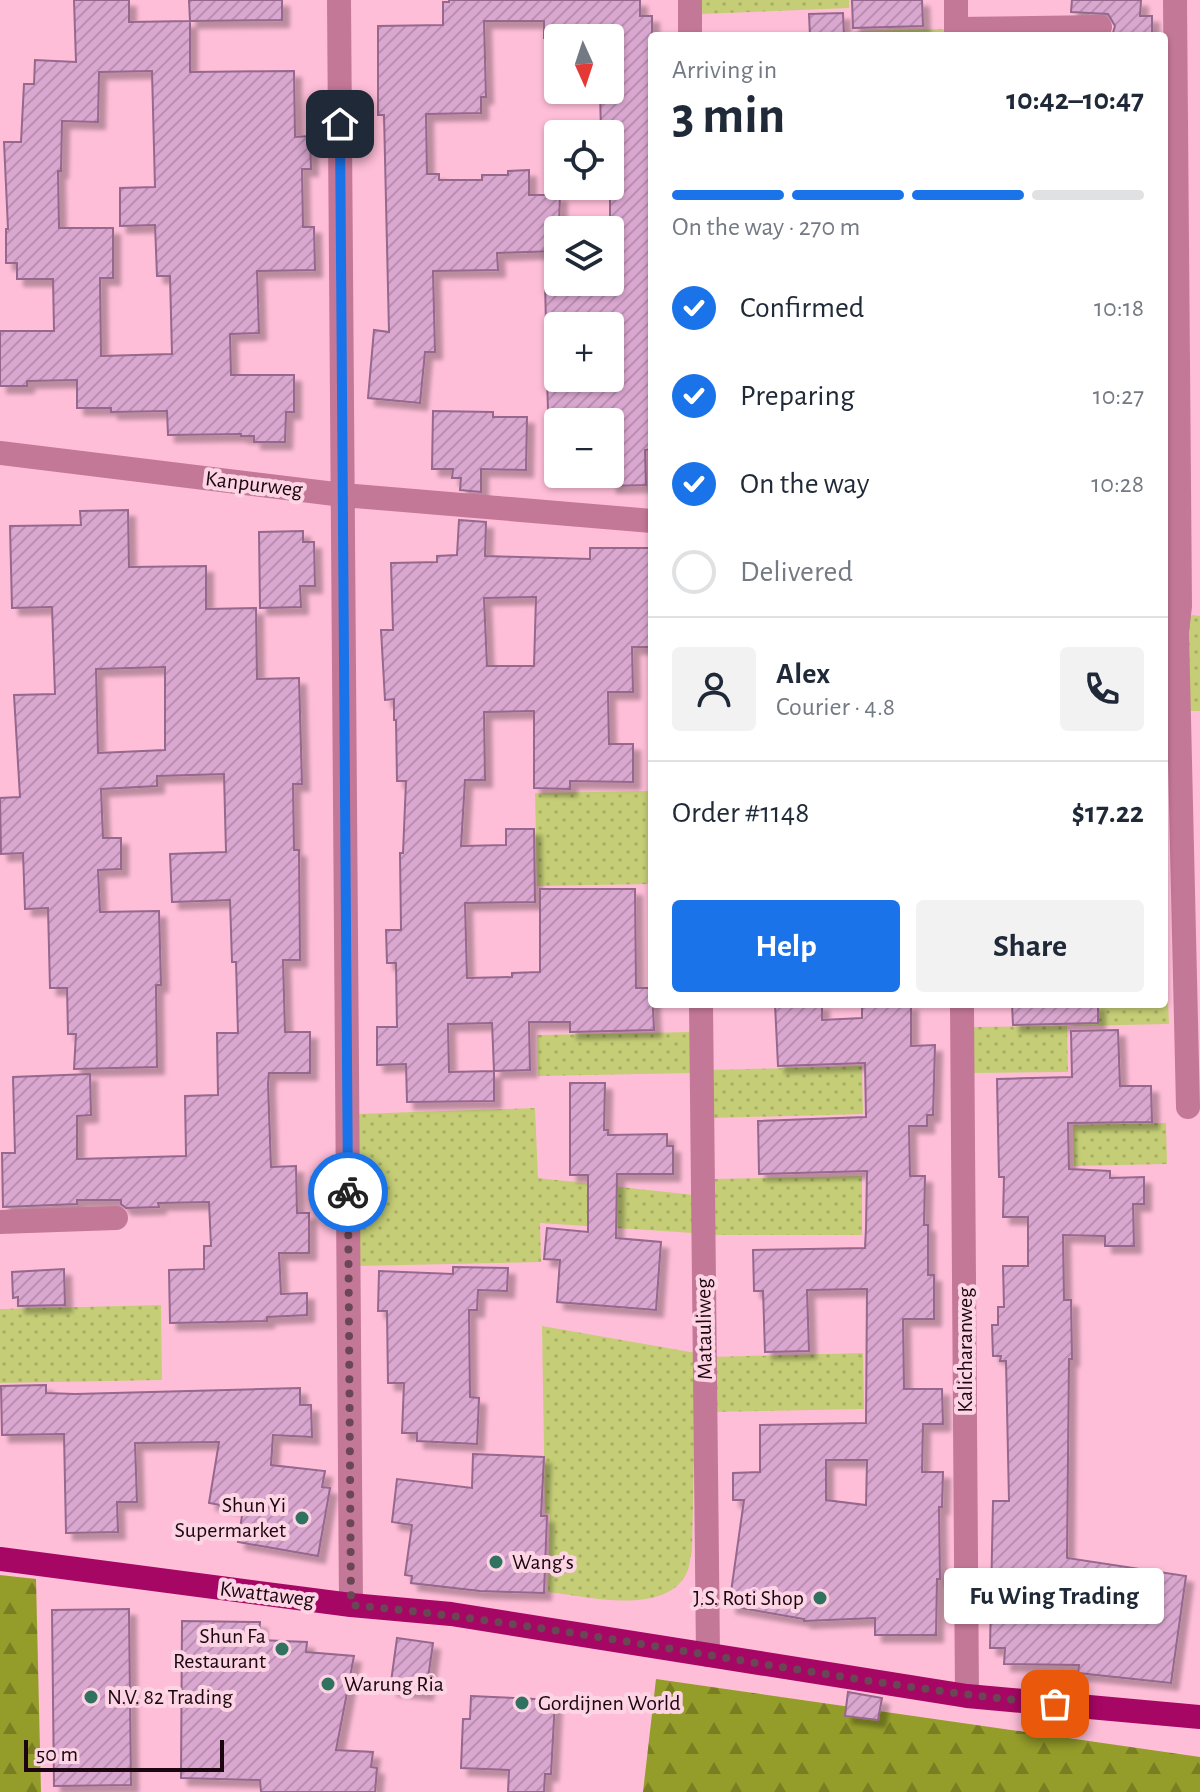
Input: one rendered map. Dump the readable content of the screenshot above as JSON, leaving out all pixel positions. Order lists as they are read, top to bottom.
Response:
{
  "streets": {
    "main road": ["Kwattaweg"],
    "street": ["Kanpurweg", "Matauliweg", "Kalicharanweg"]
  },
  "crossings": [
    ["Matauliweg", "Kwattaweg"],
    ["Kalicharanweg", "Kwattaweg"]
  ],
  "places": [
    "Shun Yi Supermarket",
    "Wang's",
    "J.S. Roti Shop",
    "Shun Fa Restaurant",
    "Warung Ria",
    "N.V. 82 Trading",
    "Gordijnen World",
    "Fu Wing Trading"
  ],
  "scale_bar": "50 m",
  "north": "bottom",
  "page": {
    "map_buttons": ["+", "−"],
    "heading": ["3 min", "Arriving in", "10:42–10:47"],
    "panel": [
      "Alex",
      "Courier · 4.8",
      "Order #1148",
      "$17.22"
    ],
    "bar": "On the way · 270 m",
    "list": [
      ["Confirmed", "10:18"],
      ["Preparing", "10:27"],
      ["On the way", "10:28"],
      "Delivered"
    ],
    "buttons": ["Help", "Share"],
    "bubble": "Fu Wing Trading",
    "scale": "50 m"
  }
}
